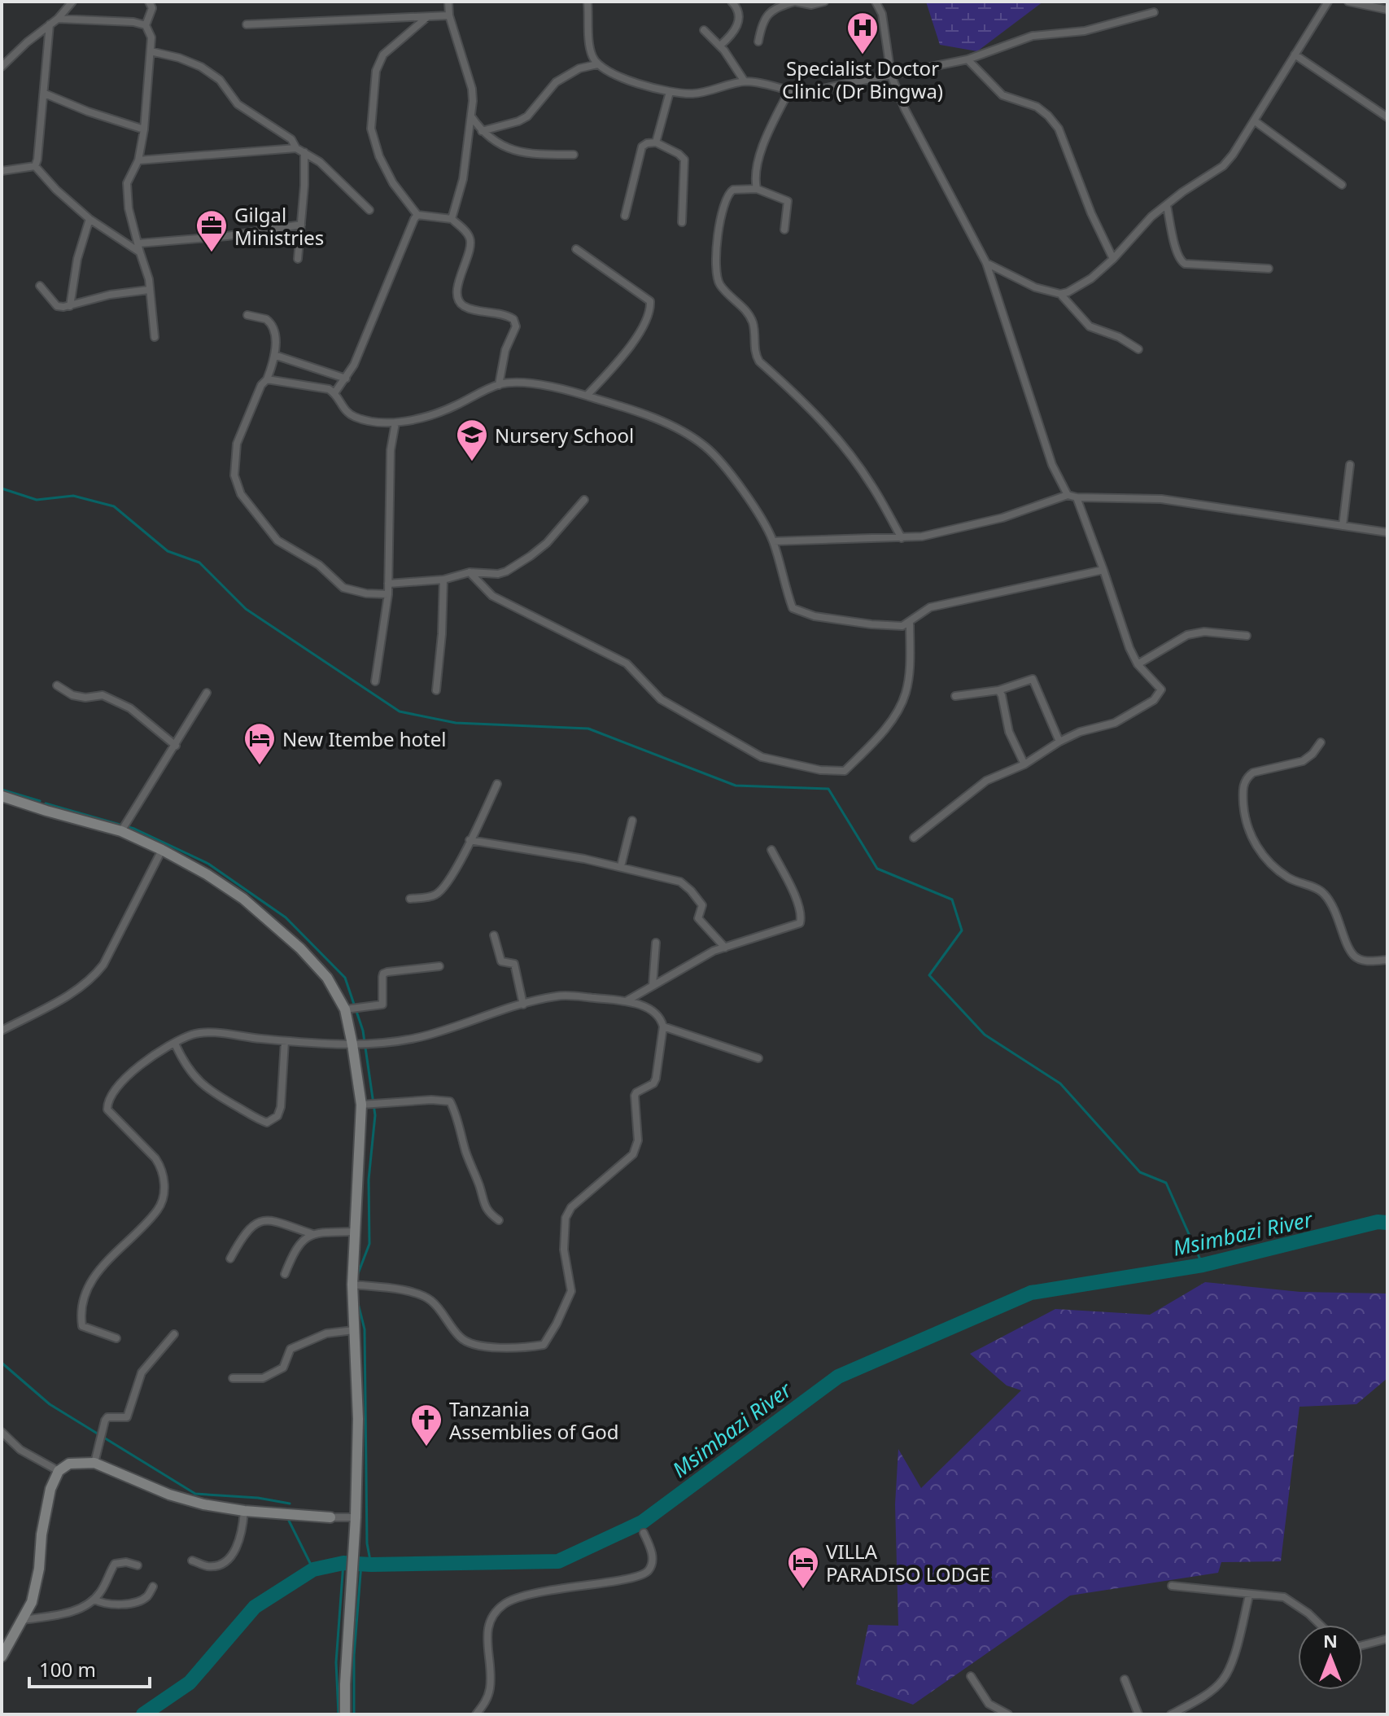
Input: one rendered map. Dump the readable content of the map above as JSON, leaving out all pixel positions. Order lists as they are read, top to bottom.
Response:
{
  "water": ["Msimbazi River"],
  "places": {
    "hospital": ["Specialist Doctor Clinic (Dr Bingwa)"],
    "office": ["Gilgal Ministries"],
    "school or university": ["Nursery School"],
    "hotel": ["New Itembe hotel", "VILLA PARADISO LODGE"],
    "church": ["Tanzania Assemblies of God"]
  },
  "scale_bar": "100 m",
  "north": "top"
}
